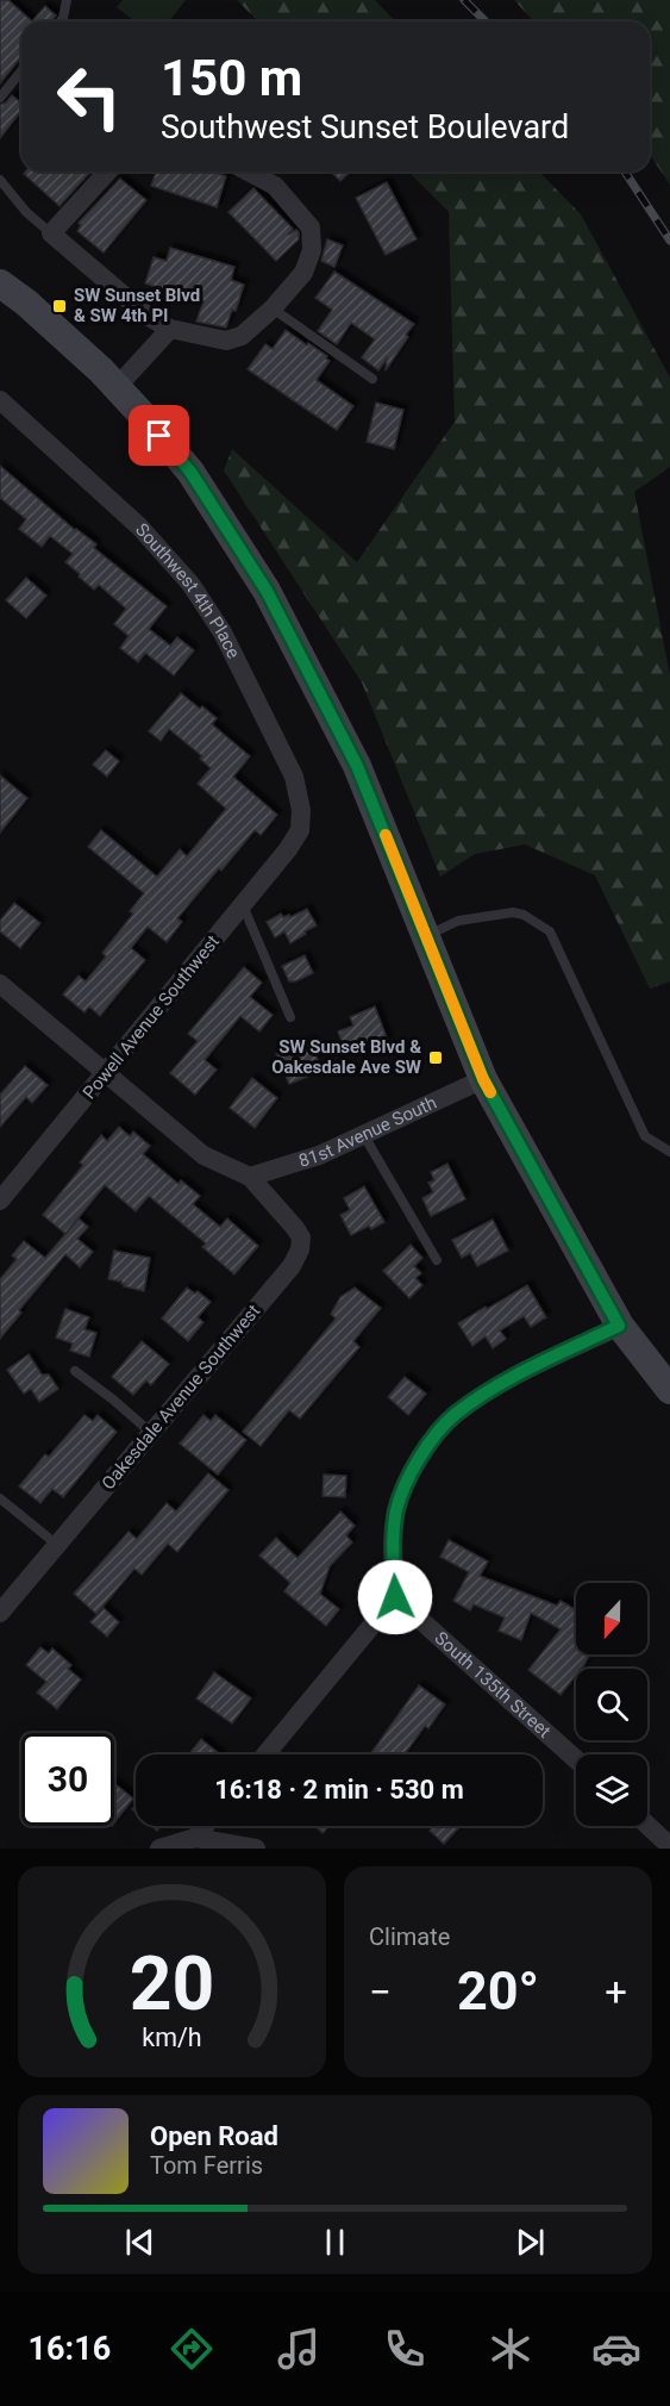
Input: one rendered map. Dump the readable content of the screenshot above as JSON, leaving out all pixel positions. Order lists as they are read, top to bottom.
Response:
{
  "streets": {
    "street": [
      "Southwest 4th Place",
      "Powell Avenue Southwest",
      "81st Avenue South",
      "Oakesdale Avenue Southwest",
      "South 135th Street"
    ]
  },
  "crossings": [
    ["Southwest 4th Place", "Powell Avenue Southwest"],
    ["81st Avenue South", "Oakesdale Avenue Southwest"]
  ],
  "places": {
    "transit": ["SW Sunset Blvd & SW 4th Pl", "SW Sunset Blvd & Oakesdale Ave SW"]
  },
  "north": "bottom",
  "page": {
    "turn": ["150 m", "Southwest Sunset Boulevard"],
    "limit": "30",
    "trip": "16:18 · 2 min · 530 m",
    "tile": "Climate",
    "heat": ["−", "20°", "+"],
    "song": ["Open Road", "Tom Ferris"],
    "tabs": "16:16",
    "gauge": ["20", "km/h"]
  }
}
